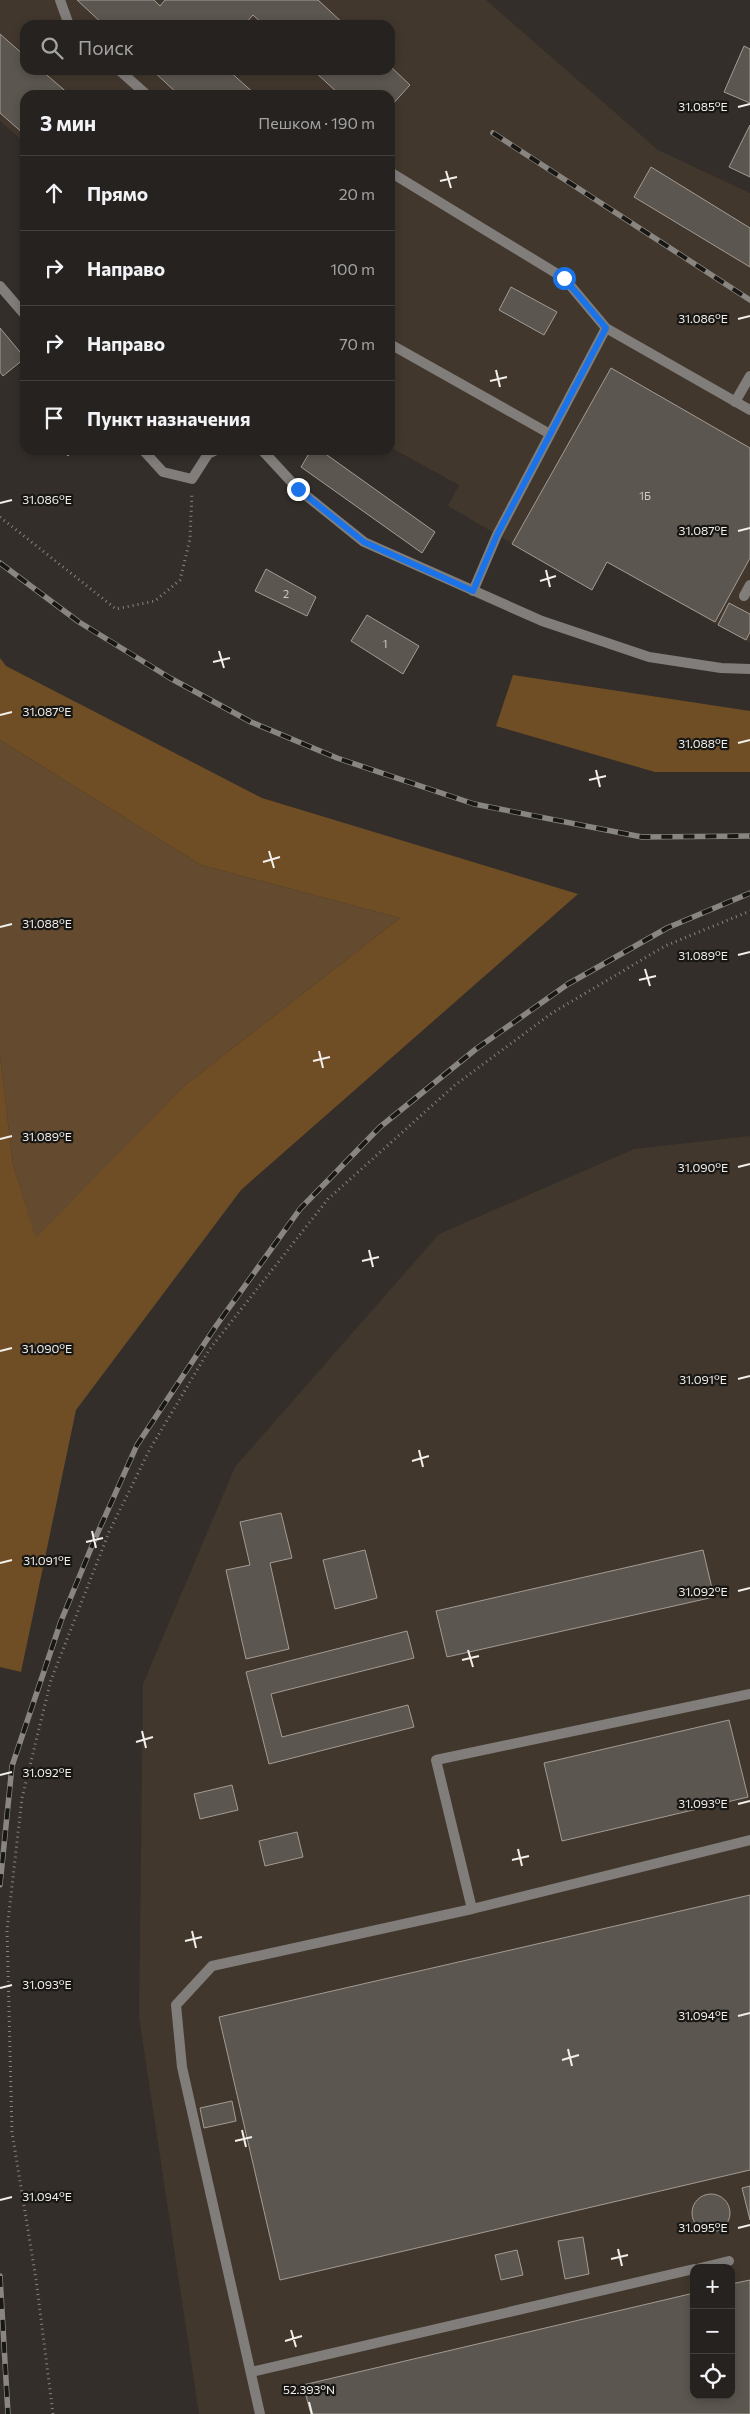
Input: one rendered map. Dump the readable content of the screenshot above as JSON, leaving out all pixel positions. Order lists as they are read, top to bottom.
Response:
{
  "house_numbers": ["1Б", "2", "1"],
  "page": {
    "search": "Поиск",
    "heading": ["3 мин", "Пешком · 190 m"],
    "list": [
      ["Прямо", "20 m"],
      ["Направо", "100 m"],
      ["Направо", "70 m"],
      "Пункт назначения"
    ],
    "map_buttons": ["+", "−"]
  },
  "coordinates": [
    "31.085°E",
    "31.086°E",
    "31.087°E",
    "31.088°E",
    "31.089°E",
    "31.090°E",
    "31.091°E",
    "31.092°E",
    "31.093°E",
    "31.094°E",
    "31.095°E",
    "52.393°N"
  ]
}
